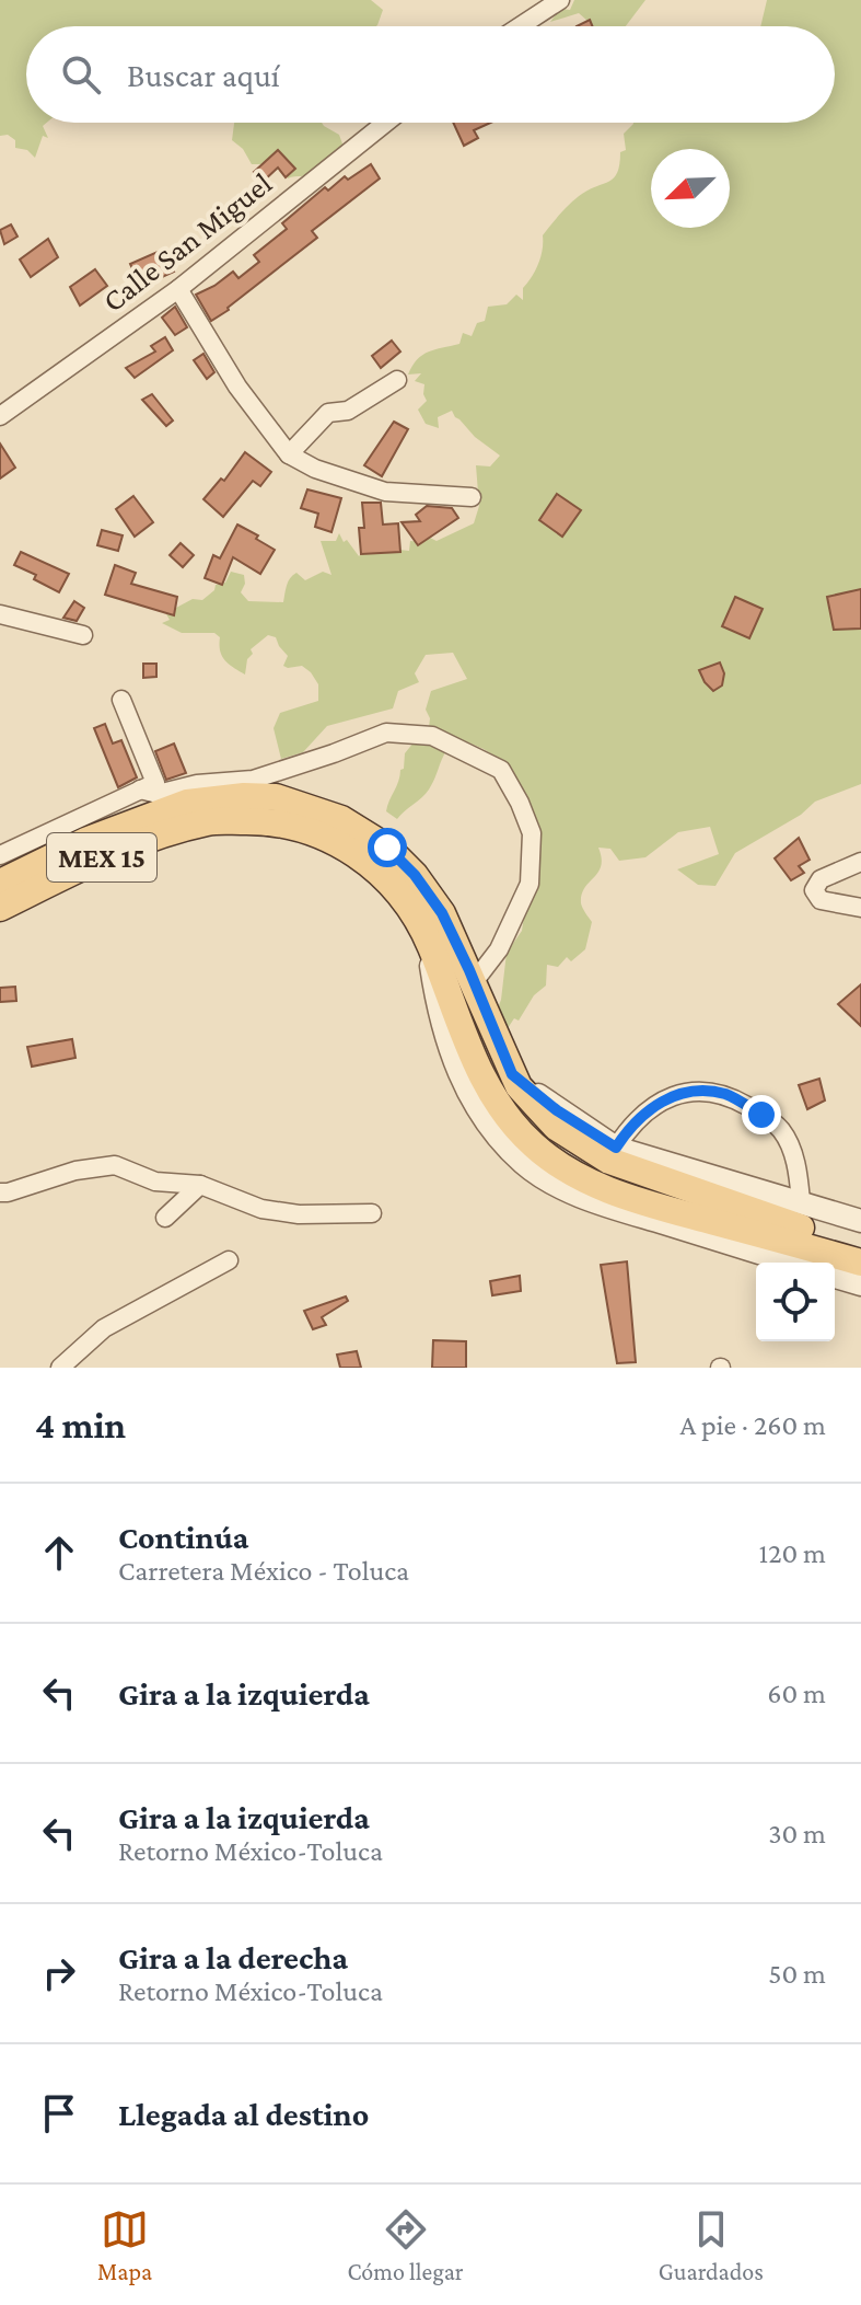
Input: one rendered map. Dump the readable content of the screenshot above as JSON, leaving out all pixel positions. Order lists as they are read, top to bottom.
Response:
{
  "streets": {
    "main road": ["MEX 15"],
    "street": ["Calle San Miguel"]
  },
  "north": "bottom left",
  "page": {
    "search": "Buscar aquí",
    "heading": ["4 min", "A pie · 260 m"],
    "list": [
      ["Continúa", "Carretera México - Toluca", "120 m"],
      ["Gira a la izquierda", "60 m"],
      ["Gira a la izquierda", "Retorno México-Toluca", "30 m"],
      ["Gira a la derecha", "Retorno México-Toluca", "50 m"],
      "Llegada al destino"
    ],
    "nav": ["Mapa", "Cómo llegar", "Guardados"]
  }
}
